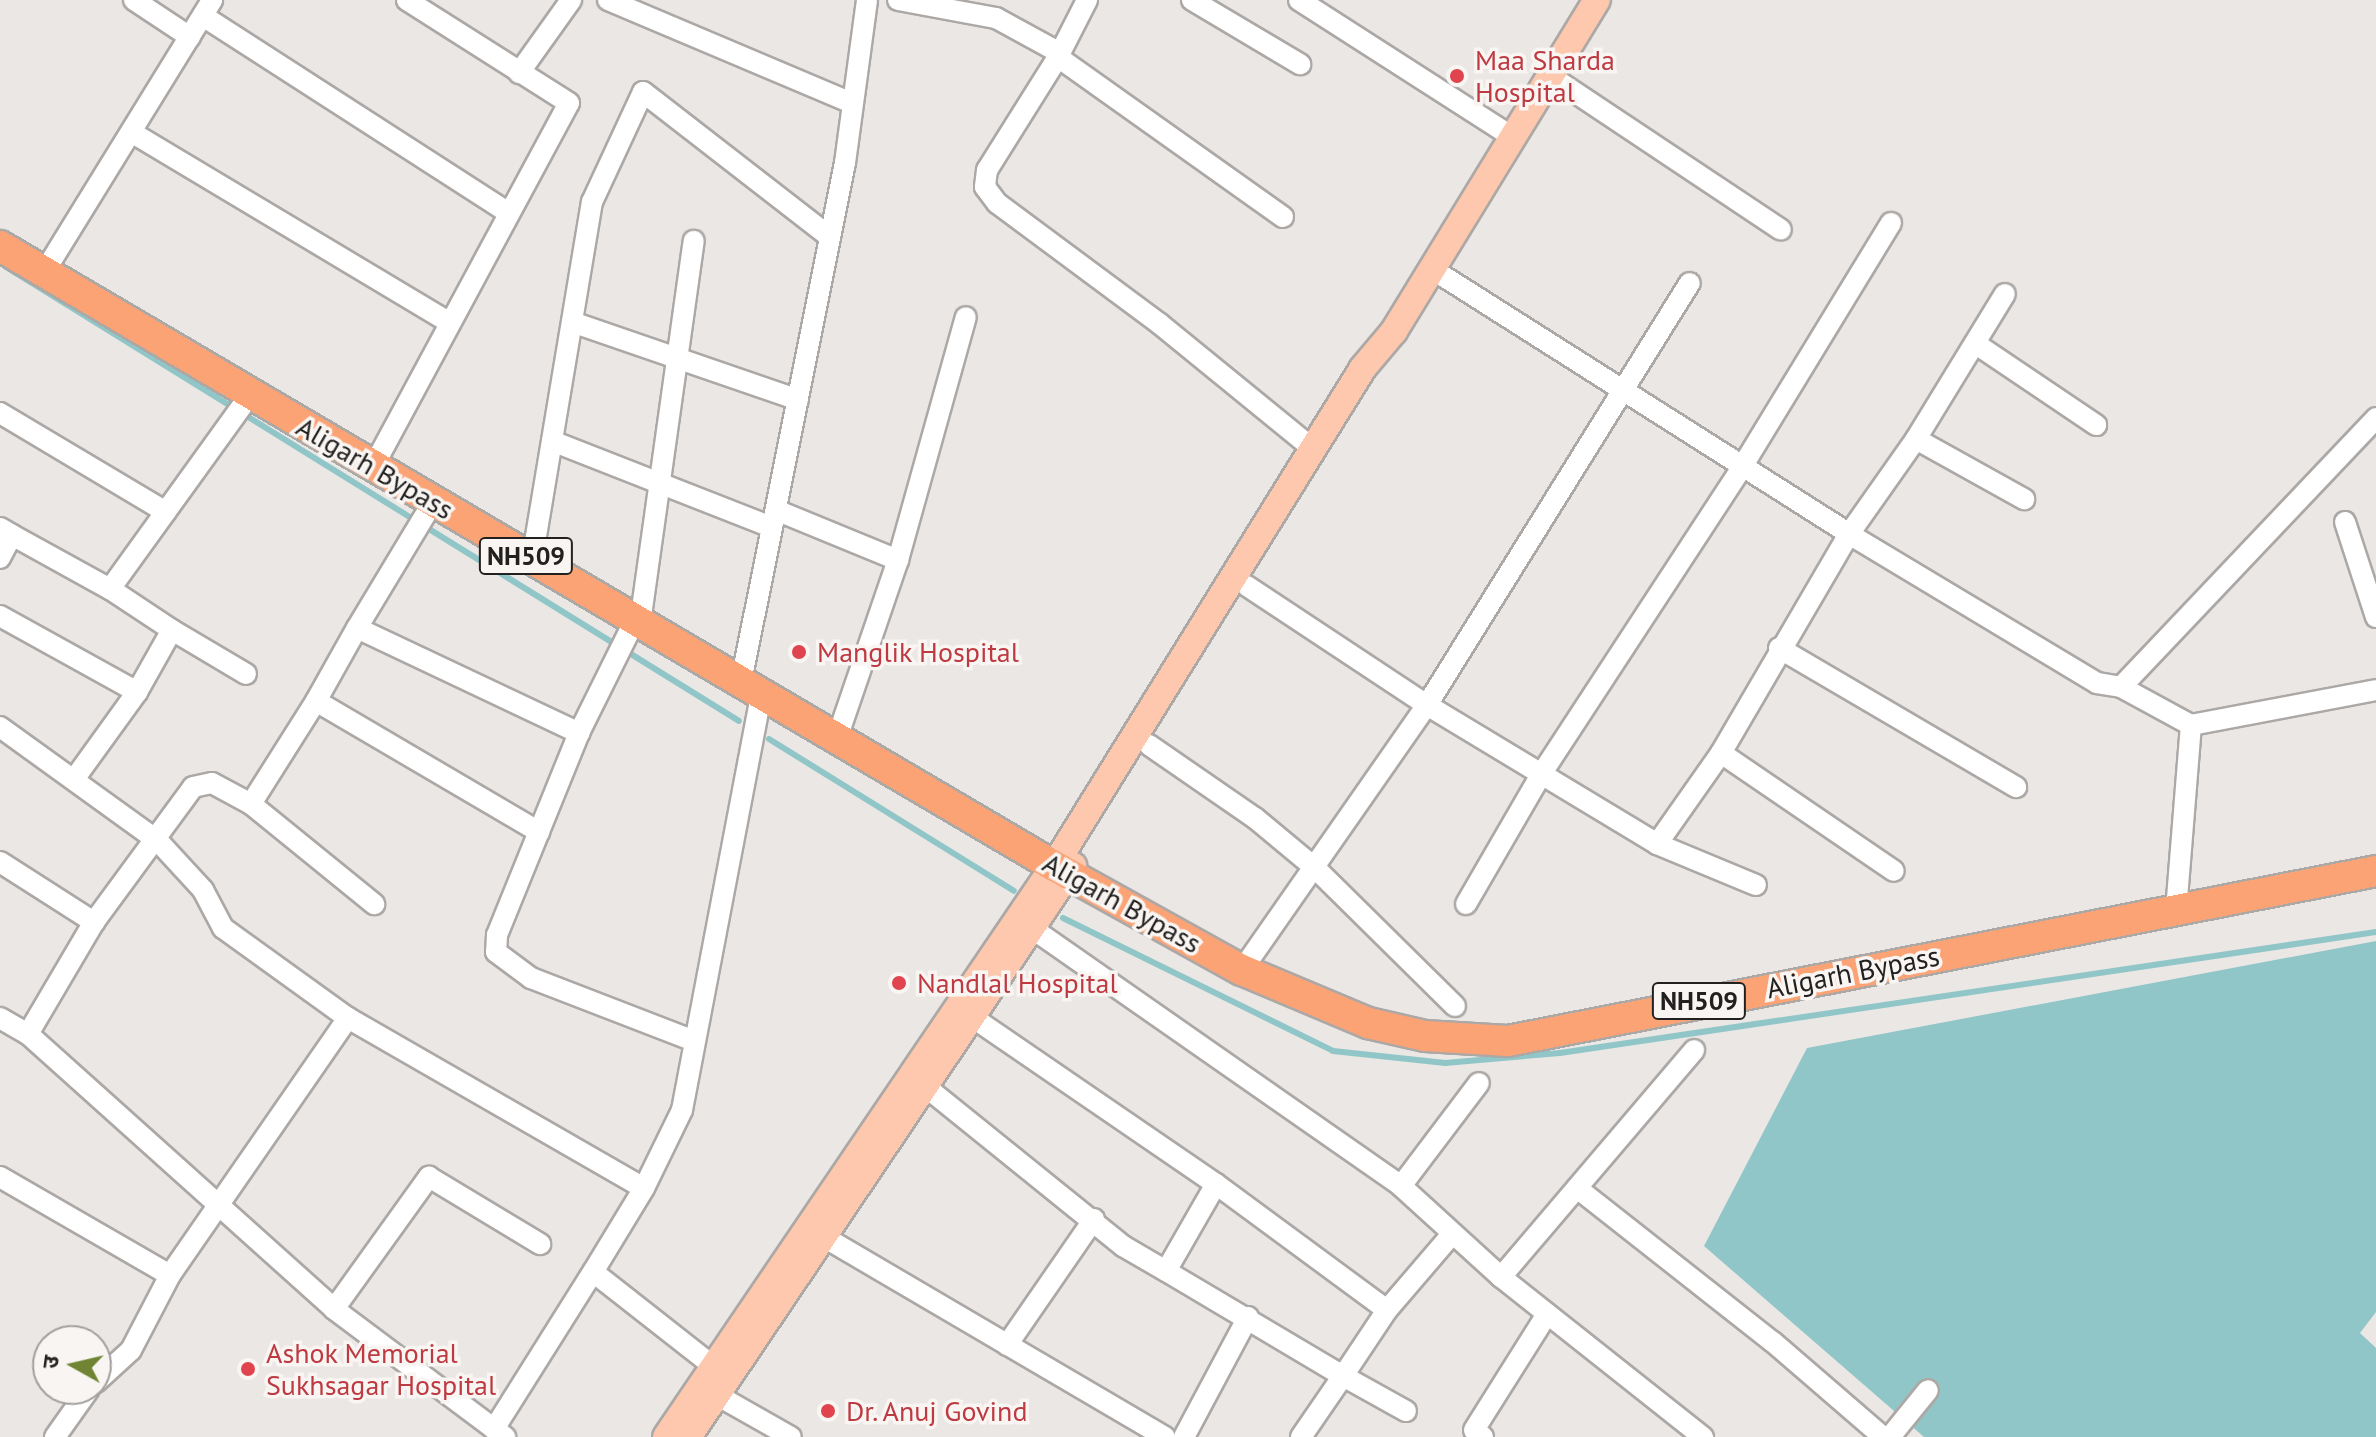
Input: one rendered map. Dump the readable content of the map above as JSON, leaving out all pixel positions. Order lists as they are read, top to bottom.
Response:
{
  "streets": {
    "highway": ["Aligarh Bypass", "NH509"]
  },
  "places": [
    "Maa Sharda Hospital",
    "Manglik Hospital",
    "Nandlal Hospital",
    "Ashok Memorial Sukhsagar Hospital",
    "Dr. Anuj Govind"
  ],
  "north": "left"
}
